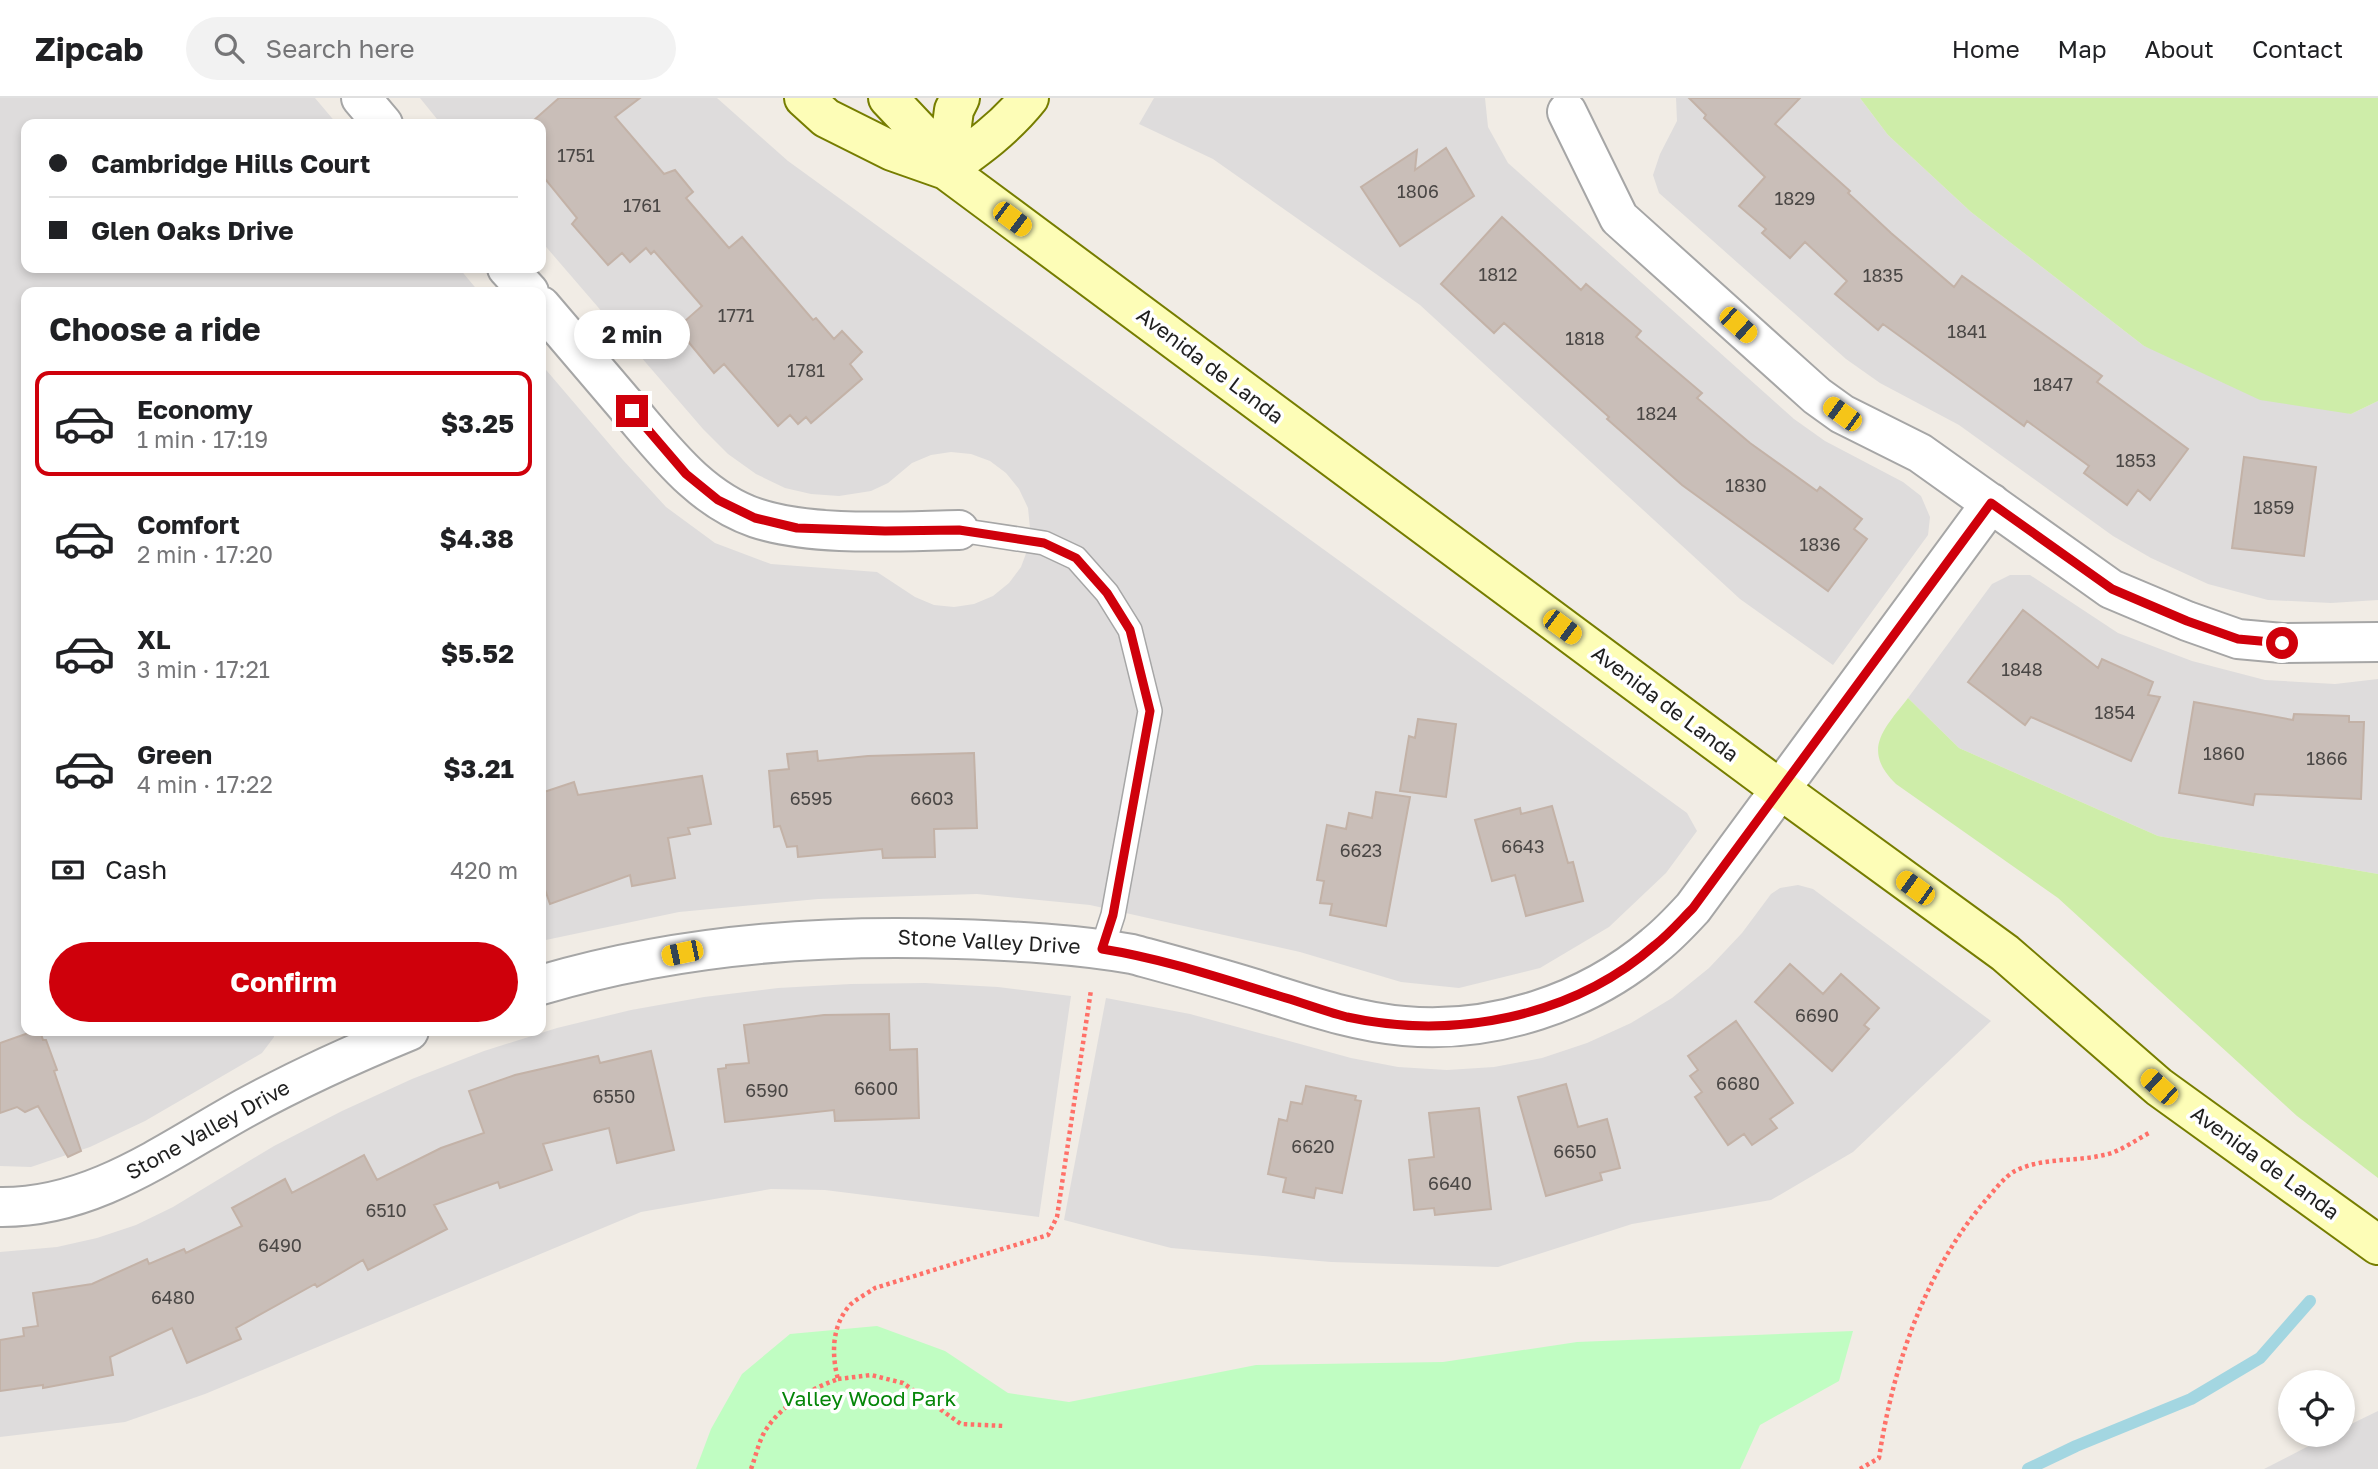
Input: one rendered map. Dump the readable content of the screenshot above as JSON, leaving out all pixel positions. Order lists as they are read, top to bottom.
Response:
{
  "streets": {
    "street": ["Avenida de Landa", "Stone Valley Drive"]
  },
  "crossings": [
    ["Avenida de Landa", "Stone Valley Drive"]
  ],
  "parks": ["Valley Wood Park"],
  "house_numbers": [
    "1751",
    "1806",
    "1829",
    "1761",
    "1812",
    "1835",
    "1771",
    "1841",
    "1818",
    "1781",
    "1847",
    "1824",
    "1853",
    "1830",
    "1859",
    "1836",
    "1848",
    "1854",
    "1860",
    "1866",
    "6595",
    "6603",
    "6643",
    "6623",
    "6690",
    "6680",
    "6600",
    "6590",
    "6550",
    "6620",
    "6650",
    "6640",
    "6510",
    "6490",
    "6480"
  ],
  "page": {
    "header": "Zipcab",
    "search": "Search here",
    "nav": [
      "Home",
      "Map",
      "About",
      "Contact"
    ],
    "banner": ["Cambridge Hills Court", "Glen Oaks Drive"],
    "heading": "Choose a ride",
    "bubble": "2 min",
    "list": [
      {
        "name": "Economy",
        "note": "1 min · 17:19",
        "value": "$3.25"
      },
      {
        "name": "Comfort",
        "note": "2 min · 17:20",
        "value": "$4.38"
      },
      {
        "name": "XL",
        "note": "3 min · 17:21",
        "value": "$5.52"
      },
      {
        "name": "Green",
        "note": "4 min · 17:22",
        "value": "$3.21"
      }
    ],
    "pay": ["Cash", "420 m"],
    "buttons": "Confirm"
  }
}
